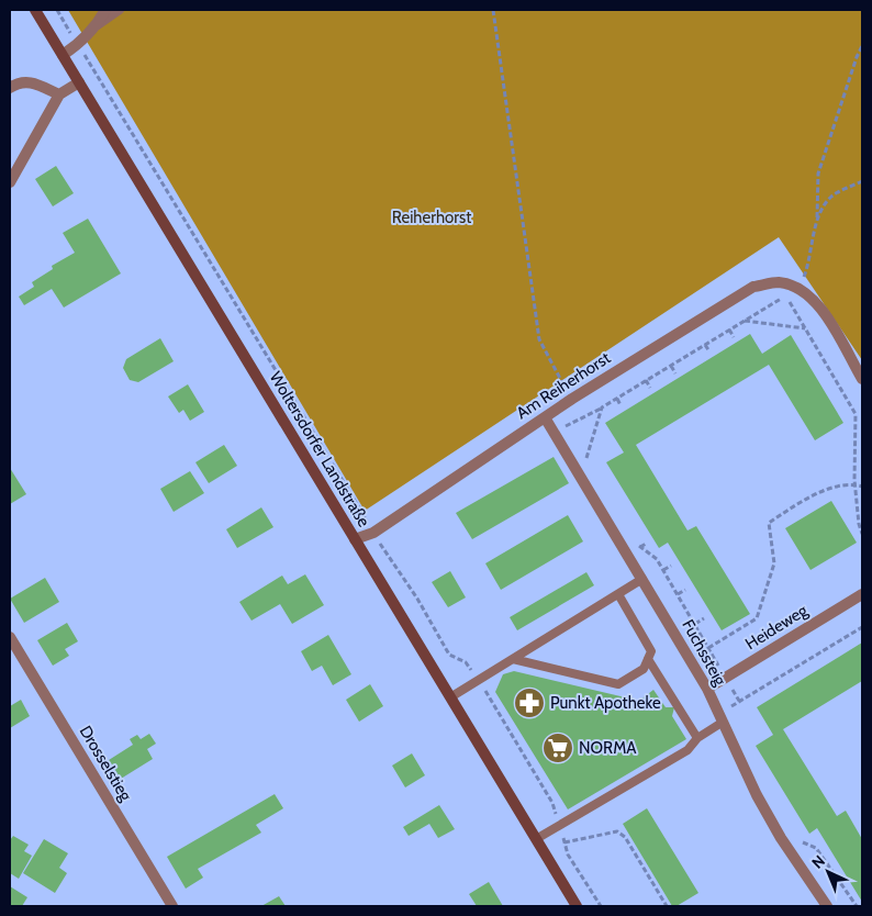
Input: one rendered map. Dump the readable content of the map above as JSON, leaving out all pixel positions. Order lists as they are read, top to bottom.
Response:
{
  "streets": {
    "main road": ["Woltersdorfer Landstraße"],
    "street": [
      "Am Reiherhorst",
      "Heideweg",
      "Fuchssteig",
      "Drosselstieg"
    ]
  },
  "crossings": [
    ["Am Reiherhorst", "Woltersdorfer Landstraße"],
    ["Am Reiherhorst", "Fuchssteig"],
    ["Heideweg", "Fuchssteig"]
  ],
  "parks": ["Reiherhorst"],
  "places": {
    "pharmacy": ["Punkt Apotheke"],
    "supermarket": ["NORMA"]
  },
  "north": "top left"
}
